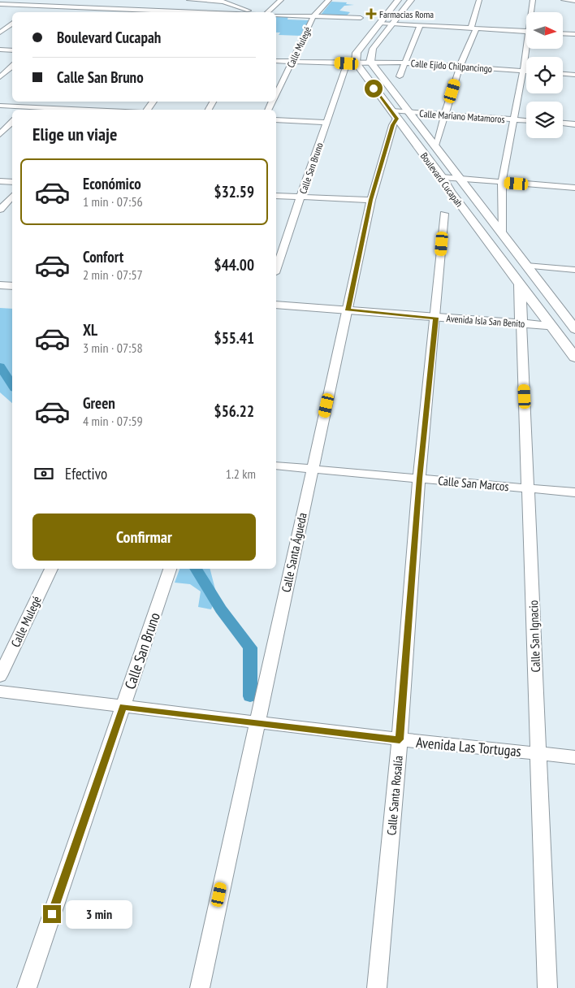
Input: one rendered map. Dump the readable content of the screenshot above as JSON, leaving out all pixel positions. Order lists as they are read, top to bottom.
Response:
{
  "streets": {
    "main road": ["Boulevard Cucapah", "Avenida Isla San Benito", "Calle San Ignacio"],
    "street": [
      "Calle Mulegé",
      "Calle Ejido Chilpancingo",
      "Calle Mariano Matamoros",
      "Calle San Bruno",
      "Calle San Marcos",
      "Calle Santa Águeda",
      "Avenida Las Tortugas",
      "Calle Santa Rosalía"
    ]
  },
  "crossings": [
    ["Calle Mulegé", "Calle Ejido Chilpancingo"],
    ["Calle Ejido Chilpancingo", "Calle San Bruno"],
    ["Calle Ejido Chilpancingo", "Boulevard Cucapah"],
    ["Calle Mariano Matamoros", "Boulevard Cucapah"],
    ["Calle Mariano Matamoros", "Calle Santa Águeda"],
    ["Calle San Bruno", "Avenida Las Tortugas"],
    ["Boulevard Cucapah", "Avenida Isla San Benito"],
    ["Boulevard Cucapah", "Calle Santa Águeda"],
    ["Boulevard Cucapah", "Calle San Ignacio"],
    ["Avenida Isla San Benito", "Calle Santa Águeda"],
    ["Avenida Isla San Benito", "Calle San Ignacio"],
    ["Avenida Isla San Benito", "Calle Santa Rosalía"],
    ["Calle San Marcos", "Calle Santa Águeda"],
    ["Calle San Marcos", "Calle San Ignacio"],
    ["Calle San Marcos", "Calle Santa Rosalía"],
    ["Calle Santa Águeda", "Avenida Las Tortugas"],
    ["Calle San Ignacio", "Avenida Las Tortugas"],
    ["Avenida Las Tortugas", "Calle Santa Rosalía"]
  ],
  "places": {
    "health": ["Farmacias Roma"]
  },
  "north": "right",
  "page": {
    "banner": ["Boulevard Cucapah", "Calle San Bruno"],
    "heading": "Elige un viaje",
    "list": [
      {
        "name": "Económico",
        "note": "1 min · 07:56",
        "value": "$32.59"
      },
      {
        "name": "Confort",
        "note": "2 min · 07:57",
        "value": "$44.00"
      },
      {
        "name": "XL",
        "note": "3 min · 07:58",
        "value": "$55.41"
      },
      {
        "name": "Green",
        "note": "4 min · 07:59",
        "value": "$56.22"
      }
    ],
    "pay": ["Efectivo", "1.2 km"],
    "buttons": "Confirmar",
    "bubble": "3 min"
  }
}
